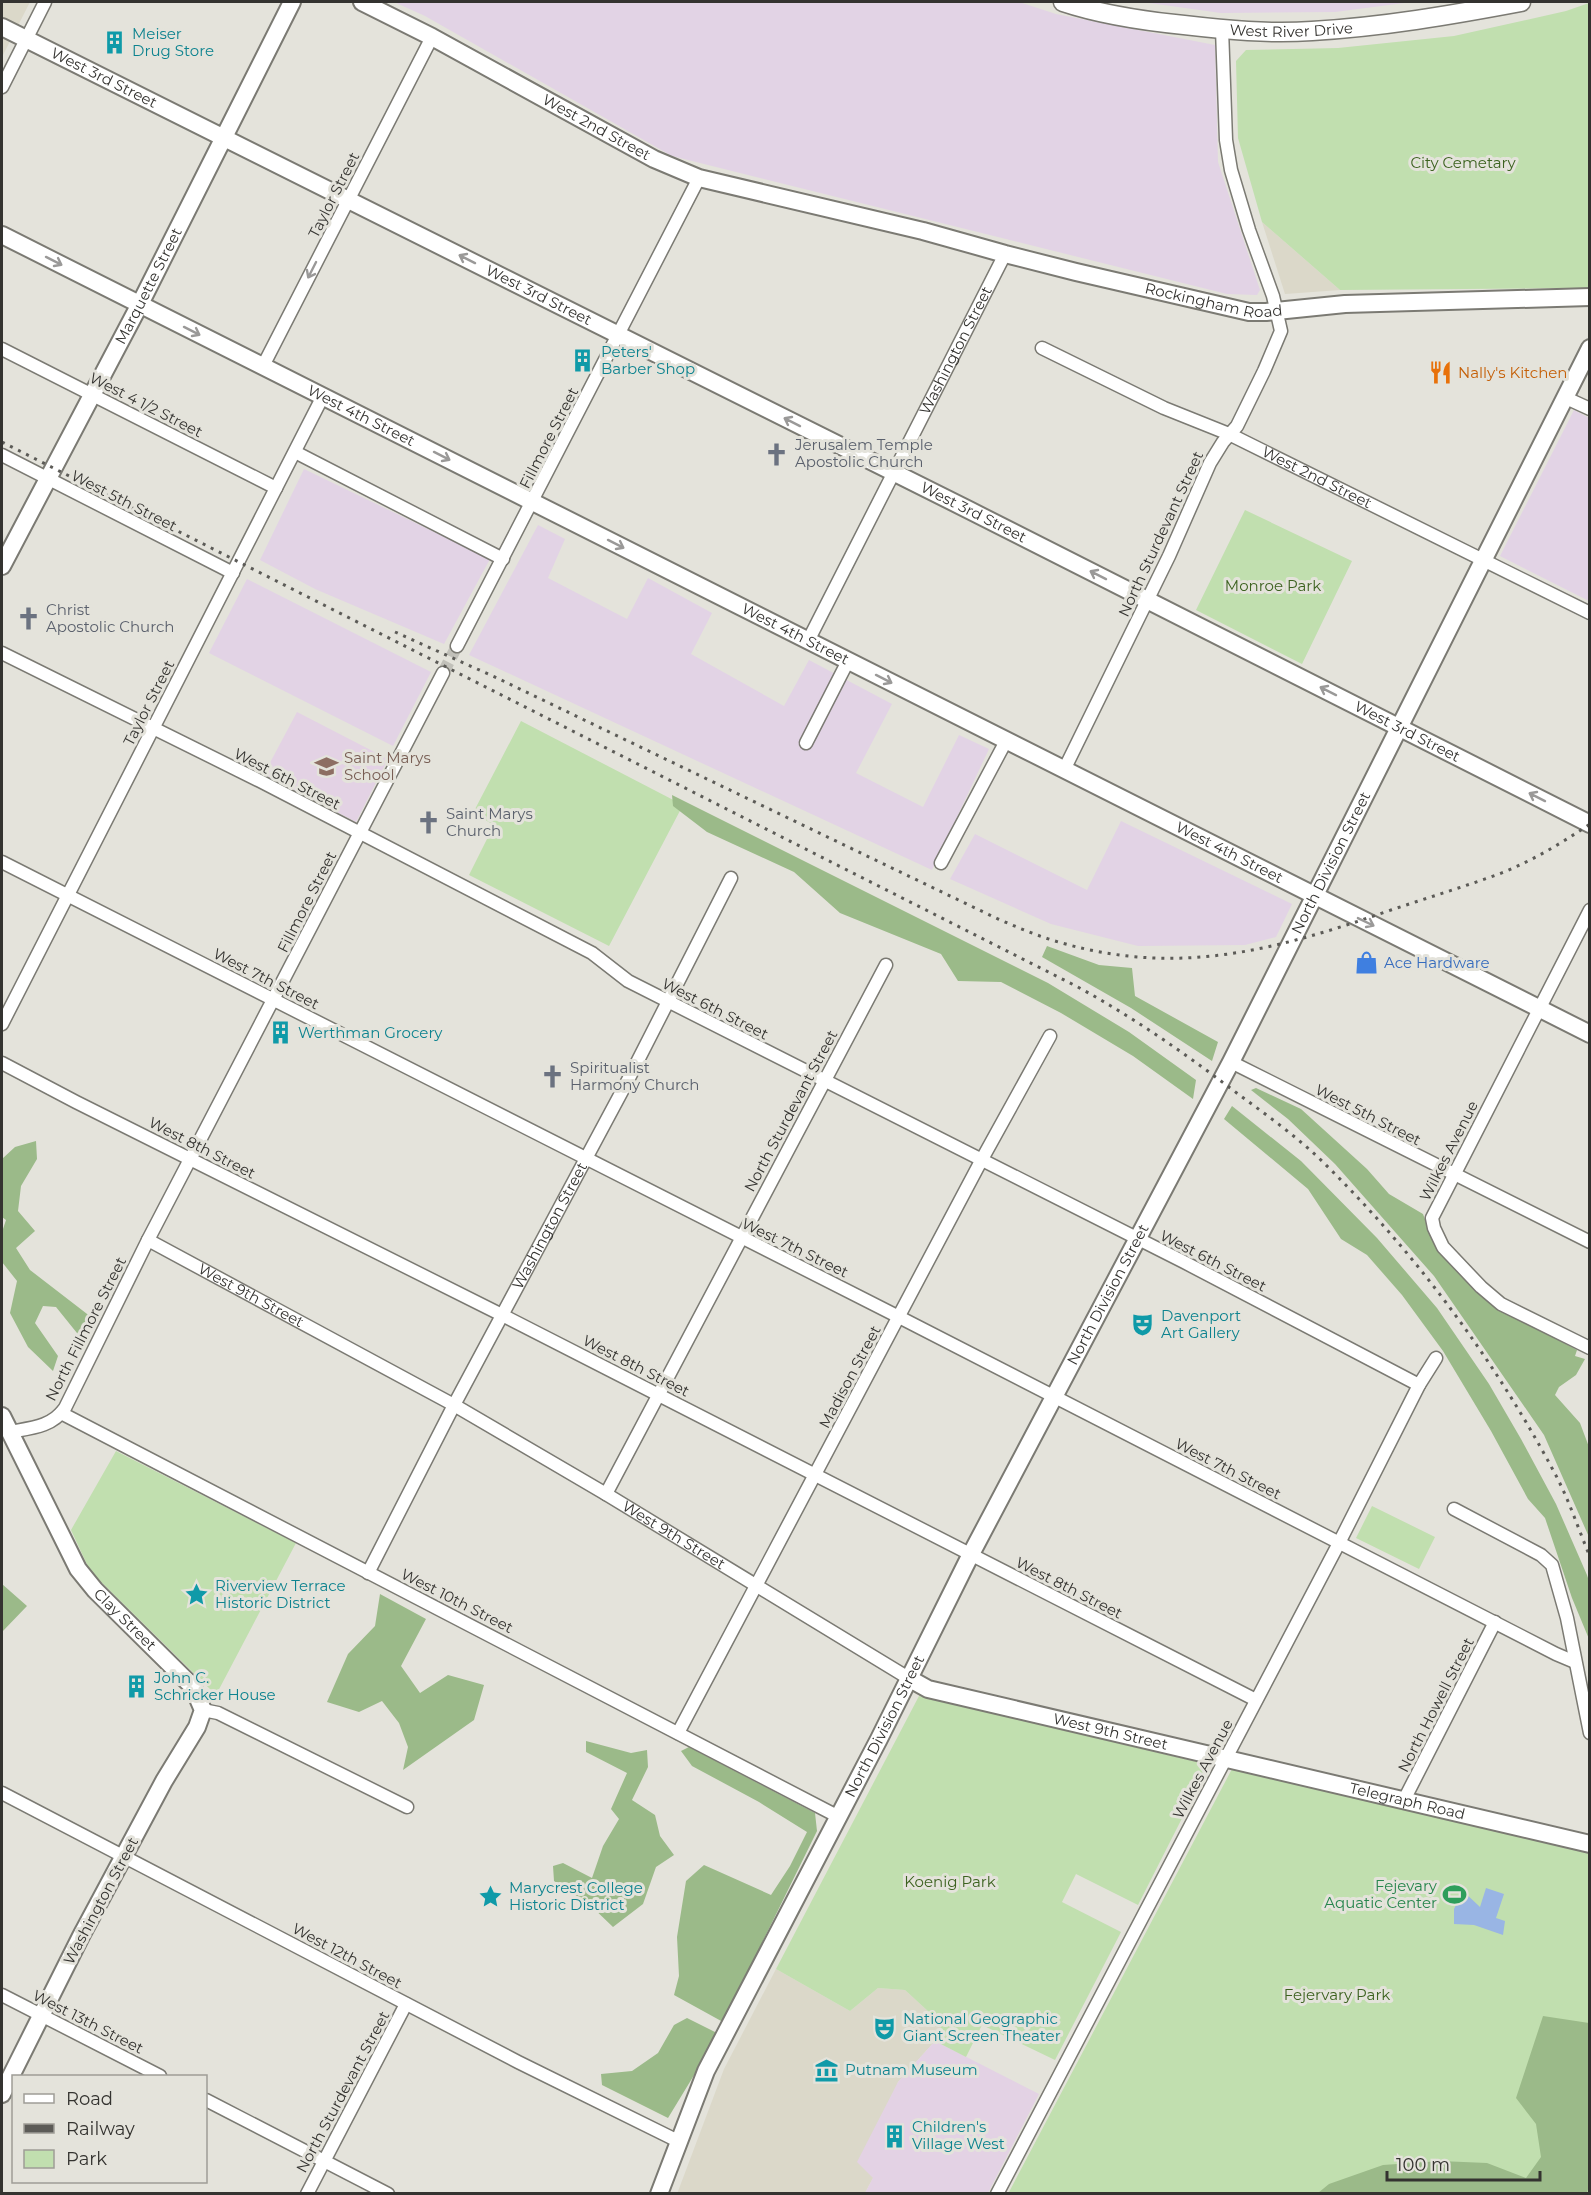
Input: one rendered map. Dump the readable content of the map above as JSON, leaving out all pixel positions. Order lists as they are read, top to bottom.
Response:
{
  "streets": {
    "main road": [
      "West River Drive",
      "West 3rd Street",
      "West 2nd Street",
      "Marquette Street",
      "Rockingham Road",
      "Washington Street",
      "West 4th Street",
      "North Division Street",
      "West 9th Street",
      "Clay Street",
      "Telegraph Road"
    ],
    "street": [
      "Taylor Street",
      "West 4 1/2 Street",
      "Fillmore Street",
      "West 5th Street",
      "North Sturdevant Street",
      "West 6th Street",
      "West 7th Street",
      "West 8th Street",
      "Wilkes Avenue",
      "North Fillmore Street",
      "Madison Street",
      "West 10th Street",
      "North Howell Street",
      "West 12th Street",
      "West 13th Street"
    ]
  },
  "crossings": [
    ["West River Drive", "North Sturdevant Street"],
    ["West 3rd Street", "Taylor Street"],
    ["West 3rd Street", "Marquette Street"],
    ["West 3rd Street", "Washington Street"],
    ["West 3rd Street", "Fillmore Street"],
    ["West 3rd Street", "North Sturdevant Street"],
    ["West 3rd Street", "North Division Street"],
    ["West 2nd Street", "Taylor Street"],
    ["West 2nd Street", "Rockingham Road"],
    ["West 2nd Street", "Fillmore Street"],
    ["West 2nd Street", "North Sturdevant Street"],
    ["West 2nd Street", "North Division Street"],
    ["Taylor Street", "West 4 1/2 Street"],
    ["Taylor Street", "West 4th Street"],
    ["Taylor Street", "West 5th Street"],
    ["Taylor Street", "West 6th Street"],
    ["Taylor Street", "West 7th Street"],
    ["Marquette Street", "West 4 1/2 Street"],
    ["Marquette Street", "West 4th Street"],
    ["Marquette Street", "West 5th Street"],
    ["Rockingham Road", "Washington Street"],
    ["Rockingham Road", "North Sturdevant Street"],
    ["Washington Street", "West 4th Street"],
    ["Washington Street", "West 6th Street"],
    ["Washington Street", "West 7th Street"],
    ["Washington Street", "West 8th Street"],
    ["Washington Street", "West 9th Street"],
    ["Washington Street", "West 10th Street"],
    ["Washington Street", "Clay Street"],
    ["Washington Street", "West 12th Street"],
    ["Washington Street", "West 13th Street"],
    ["West 4th Street", "Fillmore Street"],
    ["West 4th Street", "North Sturdevant Street"],
    ["West 4th Street", "North Division Street"],
    ["West 4th Street", "Wilkes Avenue"],
    ["Fillmore Street", "West 6th Street"],
    ["Fillmore Street", "West 7th Street"],
    ["Fillmore Street", "West 8th Street"],
    ["Fillmore Street", "West 9th Street"],
    ["Fillmore Street", "North Fillmore Street"],
    ["West 5th Street", "North Division Street"],
    ["West 5th Street", "Wilkes Avenue"],
    ["North Sturdevant Street", "West 6th Street"],
    ["North Sturdevant Street", "West 7th Street"],
    ["North Sturdevant Street", "West 8th Street"],
    ["North Sturdevant Street", "West 9th Street"],
    ["North Sturdevant Street", "West 12th Street"],
    ["West 6th Street", "North Division Street"],
    ["West 6th Street", "Wilkes Avenue"],
    ["West 6th Street", "Madison Street"],
    ["North Division Street", "West 7th Street"],
    ["North Division Street", "West 8th Street"],
    ["North Division Street", "West 9th Street"],
    ["North Division Street", "West 10th Street"],
    ["North Division Street", "West 12th Street"],
    ["West 7th Street", "Wilkes Avenue"],
    ["West 7th Street", "Madison Street"],
    ["West 7th Street", "North Howell Street"],
    ["West 8th Street", "Wilkes Avenue"],
    ["West 8th Street", "Madison Street"],
    ["Wilkes Avenue", "West 9th Street"],
    ["Wilkes Avenue", "Telegraph Road"],
    ["West 9th Street", "North Fillmore Street"],
    ["West 9th Street", "Madison Street"],
    ["West 9th Street", "Telegraph Road"],
    ["North Fillmore Street", "West 10th Street"],
    ["North Fillmore Street", "Clay Street"],
    ["Madison Street", "West 10th Street"],
    ["North Howell Street", "Telegraph Road"]
  ],
  "one_way": ["West 3rd Street", "West 4th Street"],
  "parks": [
    "City Cemetary",
    "Monroe Park",
    "Koenig Park",
    "Fejervary Park"
  ],
  "places": {
    "building": [
      "Meiser Drug Store",
      "Peters' Barber Shop",
      "Werthman Grocery",
      "John C. Schricker House",
      "Children's Village West"
    ],
    "restaurant": ["Nally's Kitchen"],
    "church": [
      "Jerusalem Temple Apostolic Church",
      "Christ Apostolic Church",
      "Saint Marys Church",
      "Spiritualist Harmony Church"
    ],
    "school or university": ["Saint Marys School"],
    "shop": ["Ace Hardware"],
    "theatre": ["Davenport Art Gallery", "National Geographic Giant Screen Theater"],
    "place": ["Riverview Terrace Historic District", "Marycrest College Historic District"],
    "sports": ["Fejevary Aquatic Center"],
    "museum": ["Putnam Museum"]
  },
  "legend": ["Road", "Railway", "Park"],
  "scale_bar": "100 m"
}
